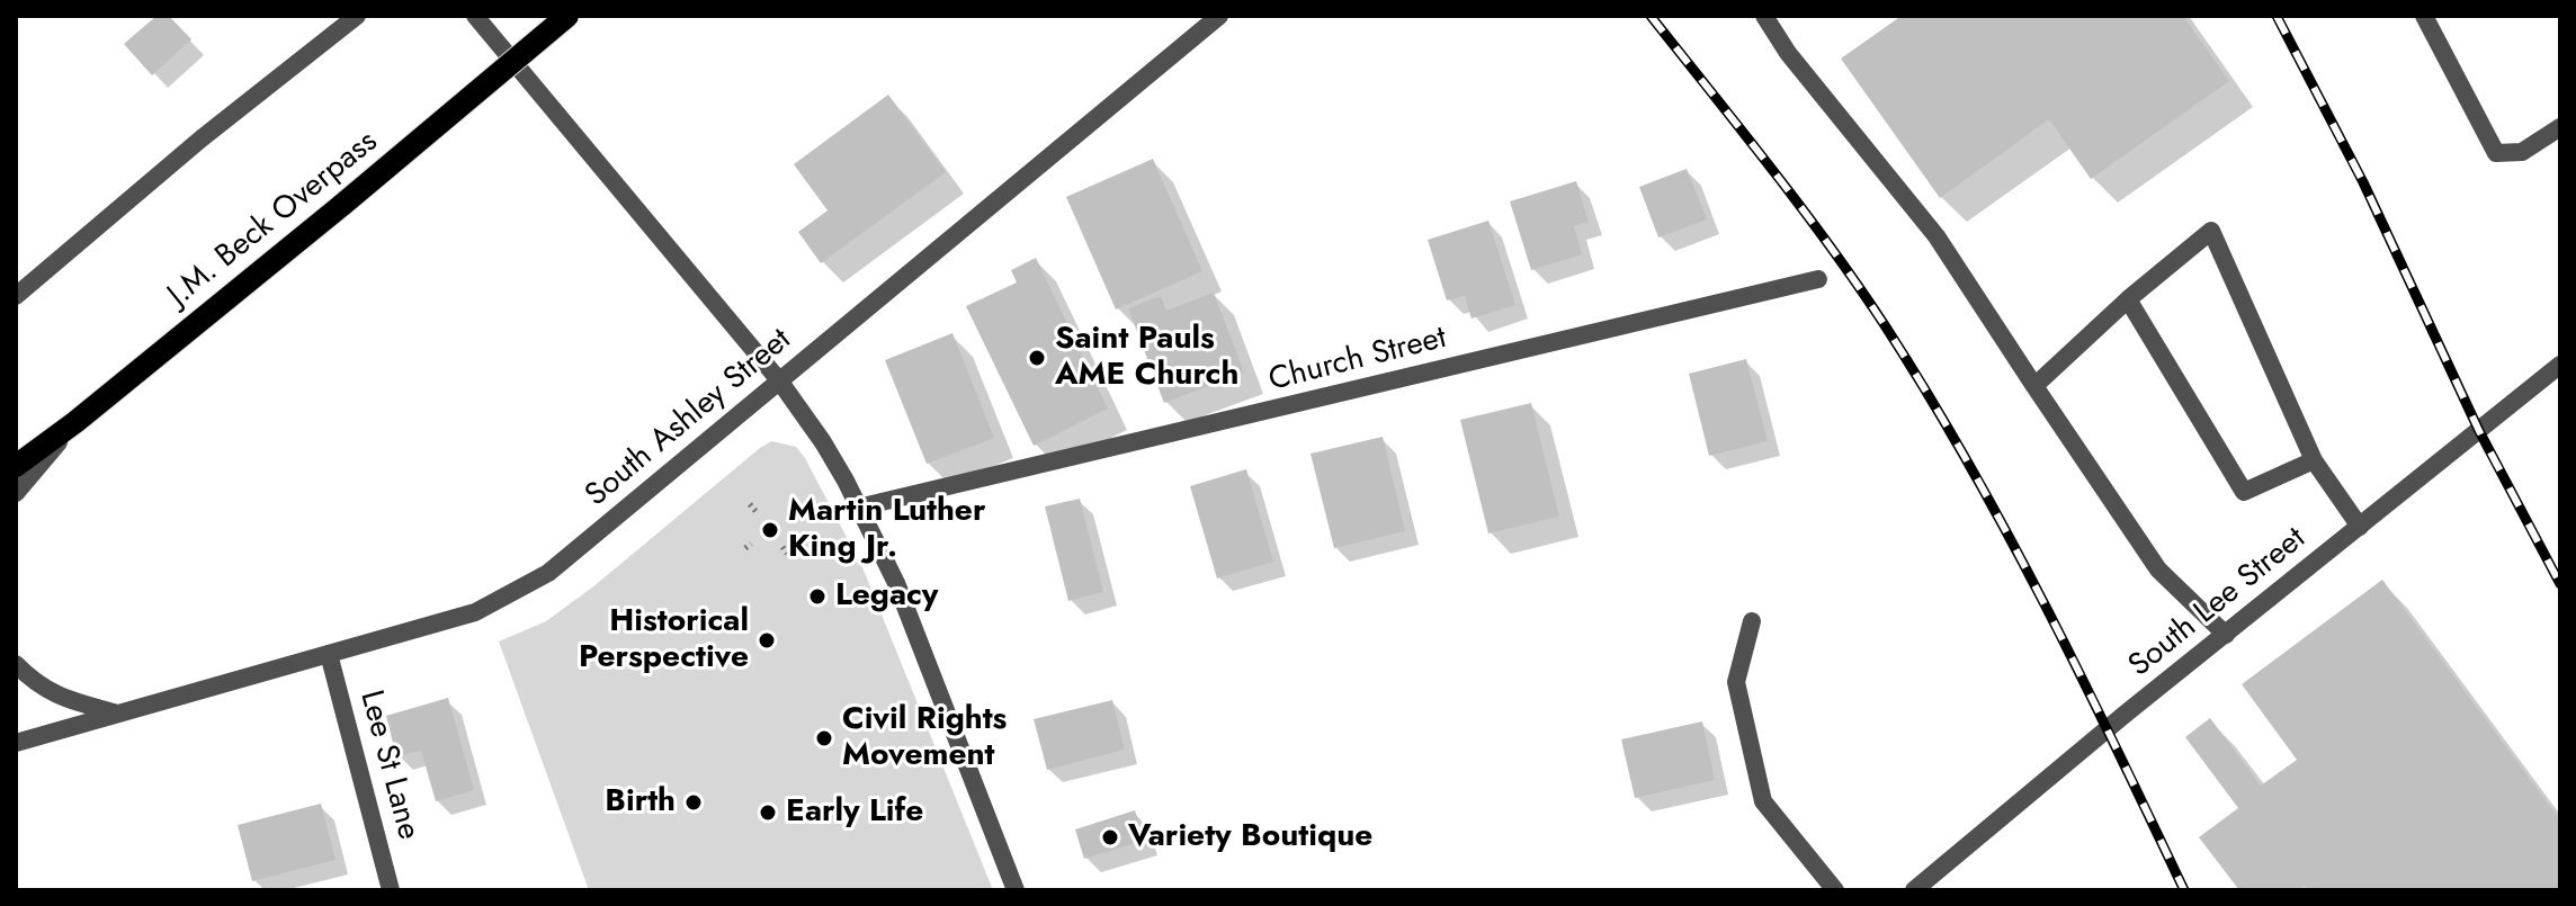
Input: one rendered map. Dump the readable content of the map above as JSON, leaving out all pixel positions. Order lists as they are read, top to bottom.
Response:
{
  "streets": {
    "main road": ["J.M. Beck Overpass"],
    "street": [
      "Church Street",
      "South Ashley Street",
      "South Lee Street",
      "Lee St Lane"
    ]
  },
  "crossings": [
    ["South Ashley Street", "Lee St Lane"]
  ],
  "places": [
    "Saint Pauls AME Church",
    "Martin Luther King Jr.",
    "Legacy",
    "Historical Perspective",
    "Civil Rights Movement",
    "Birth",
    "Early Life",
    "Variety Boutique"
  ]
}
